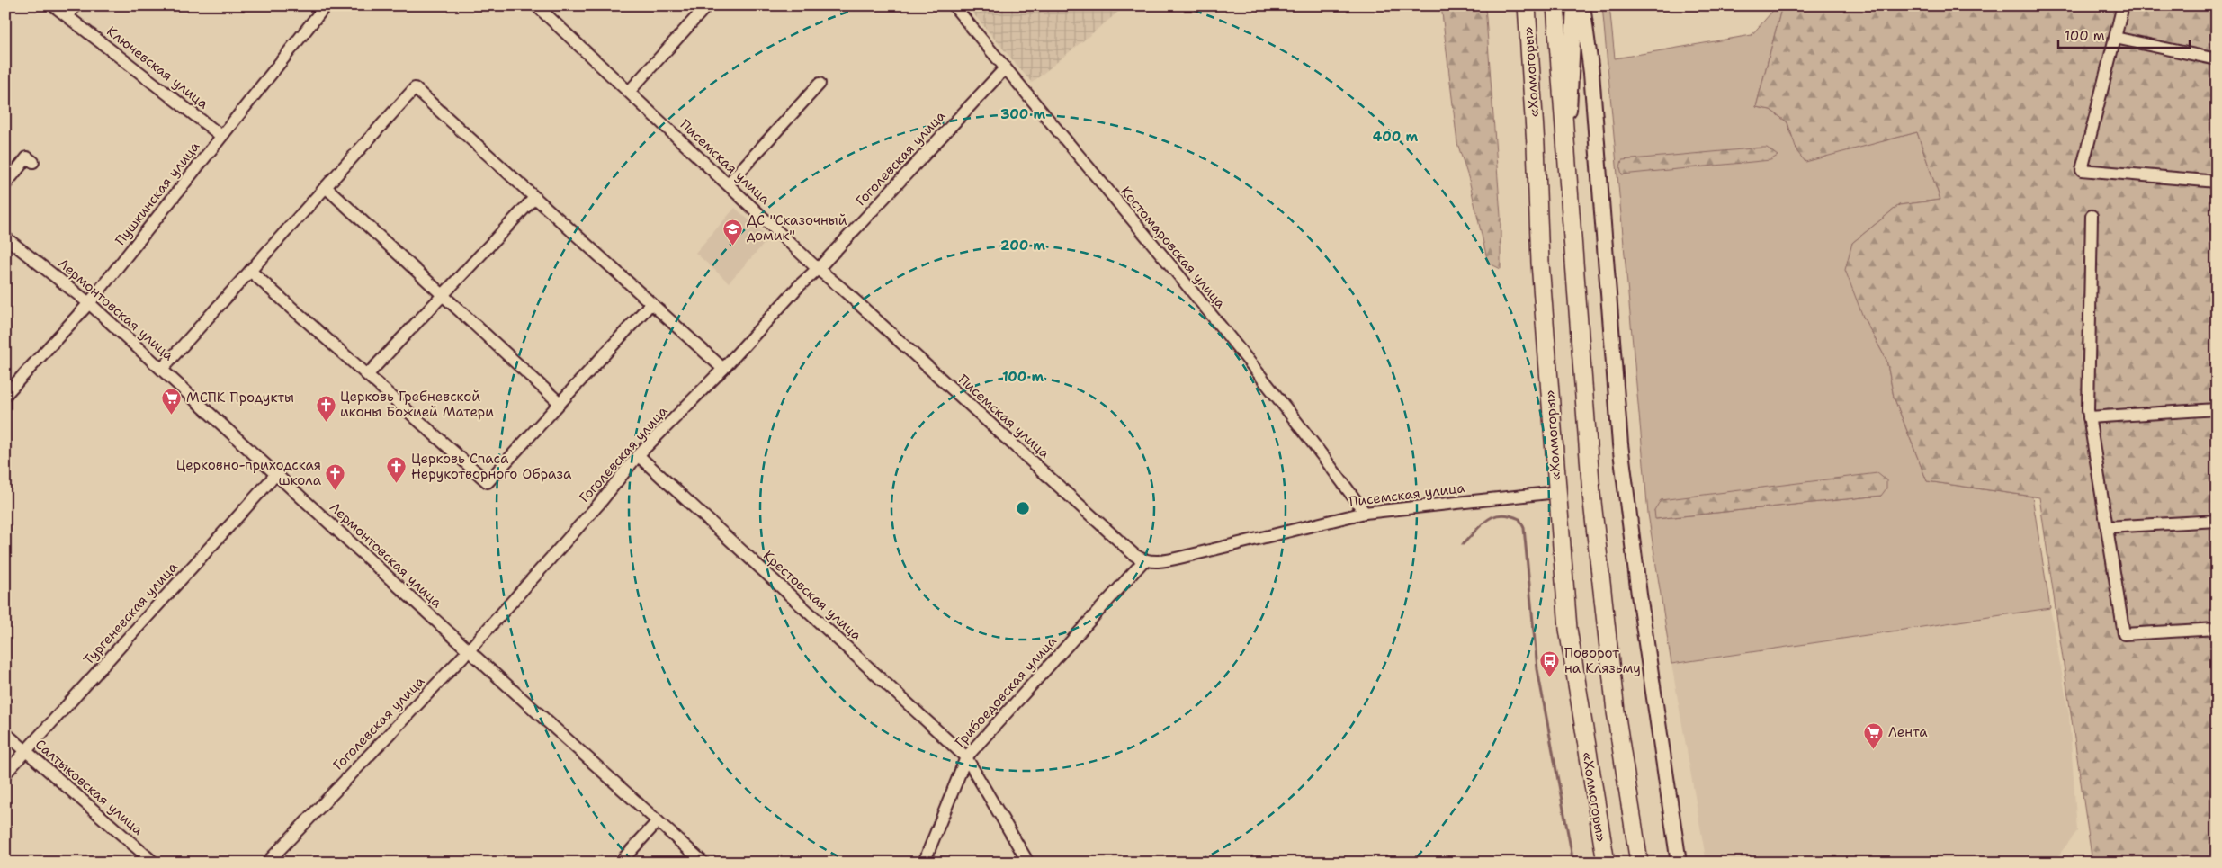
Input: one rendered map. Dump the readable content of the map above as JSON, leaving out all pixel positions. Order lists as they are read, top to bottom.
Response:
{
  "streets": {
    "highway": ["«Холмогоры»"],
    "street": [
      "Ключевская улица",
      "Гоголевская улица",
      "Писемская улица",
      "Пушкинская улица",
      "Костомаровская улица",
      "Лермонтовская улица",
      "Крестовская улица",
      "Тургеневская улица",
      "Грибоедовская улица",
      "Салтыковская улица"
    ]
  },
  "crossings": [
    ["Ключевская улица", "Пушкинская улица"],
    ["«Холмогоры»", "Писемская улица"],
    ["Гоголевская улица", "Писемская улица"],
    ["Гоголевская улица", "Костомаровская улица"],
    ["Гоголевская улица", "Лермонтовская улица"],
    ["Гоголевская улица", "Крестовская улица"],
    ["Писемская улица", "Костомаровская улица"],
    ["Писемская улица", "Грибоедовская улица"],
    ["Пушкинская улица", "Лермонтовская улица"],
    ["Лермонтовская улица", "Тургеневская улица"],
    ["Крестовская улица", "Грибоедовская улица"],
    ["Тургеневская улица", "Салтыковская улица"]
  ],
  "places": {
    "school or university": ["ДС \"Сказочный домик\""],
    "supermarket": ["МСПК Продукты", "Лента"],
    "church": ["Церковь Гребневской иконы Божией Матери", "Церковь Спаса Нерукотворного Образа", "Церковно-приходская школа"],
    "bus stop": ["Поворот на Клязьму"]
  },
  "scale_bar": "100 m",
  "rings": [
    "300 m",
    "400 m",
    "200 m",
    "100 m"
  ]
}
